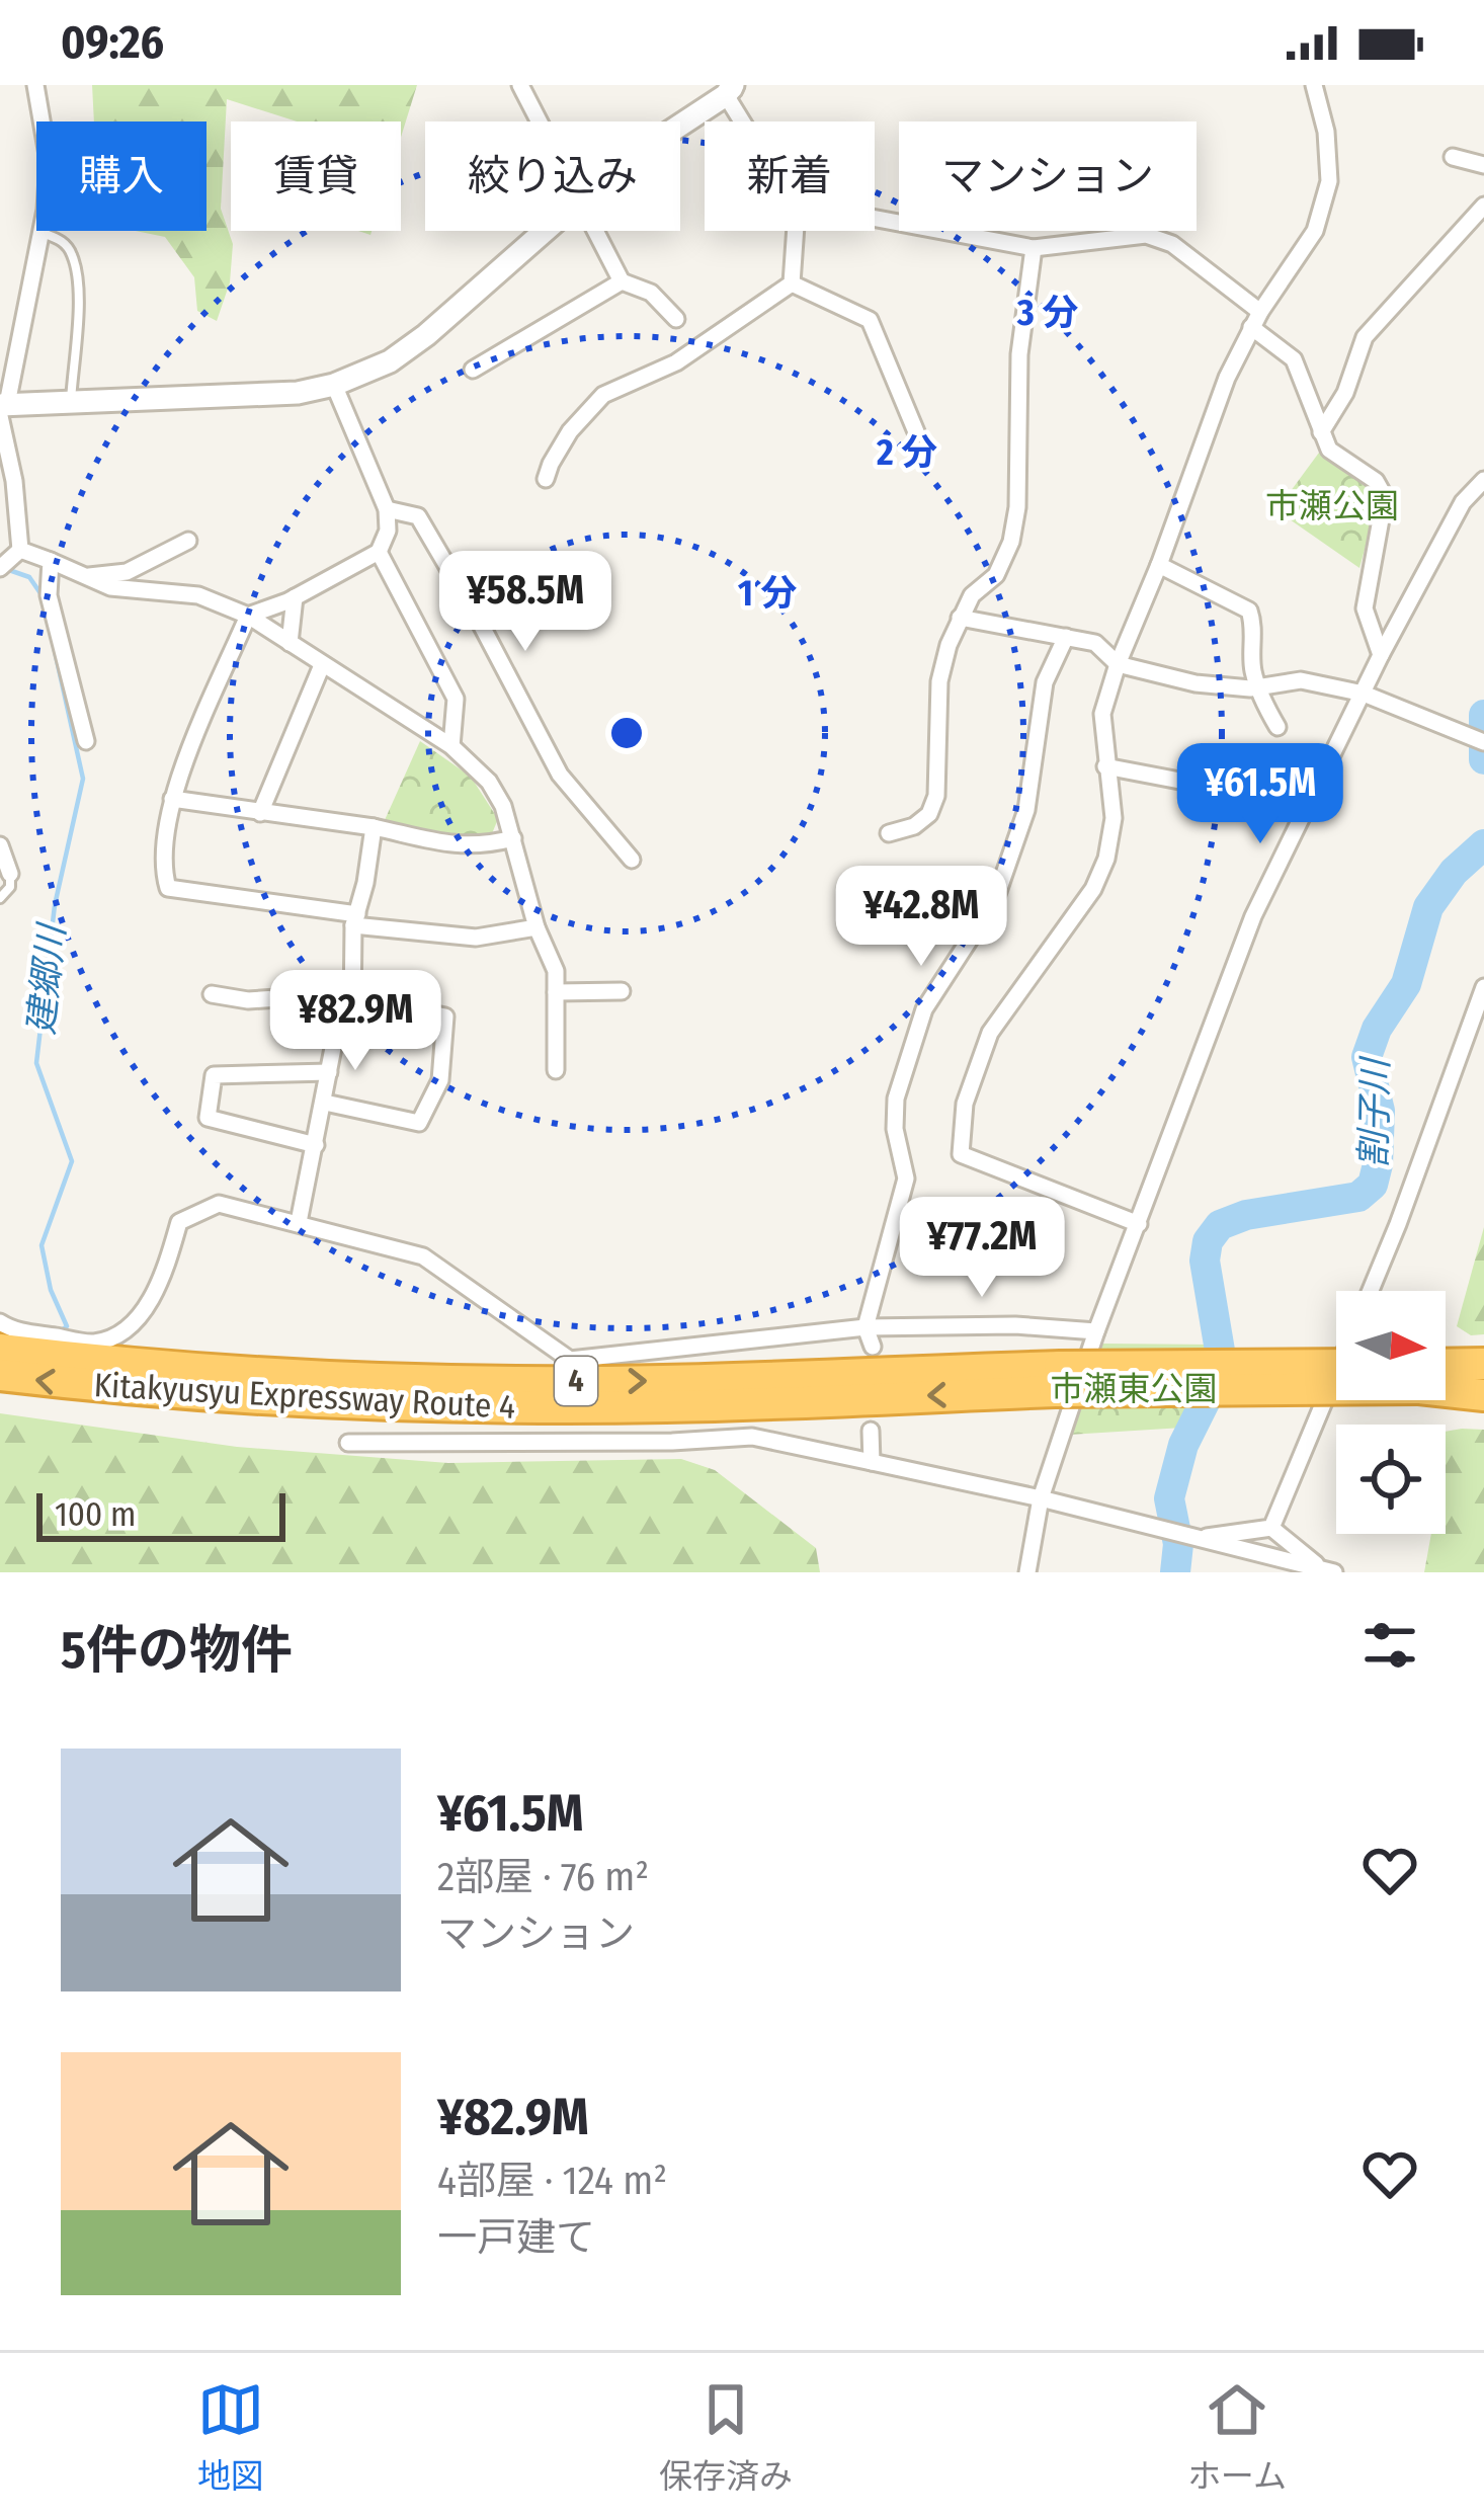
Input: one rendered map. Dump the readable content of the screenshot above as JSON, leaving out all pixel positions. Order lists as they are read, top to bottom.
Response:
{
  "streets": {
    "highway": ["4", "Kitakyusyu Expressway Route 4"]
  },
  "water": ["建郷川", "割子川"],
  "parks": ["市瀬公園", "市瀬東公園"],
  "scale_bar": "100 m",
  "north": "right",
  "page": {
    "status": "09:26",
    "chip": [
      "購入",
      "賃貸",
      "絞り込み",
      "新着",
      "マンション"
    ],
    "price": [
      "¥58.5M",
      "¥61.5M",
      "¥42.8M",
      "¥82.9M",
      "¥77.2M"
    ],
    "scale": "100 m",
    "heading": "5件の物件",
    "list": [
      {
        "name": "¥61.5M",
        "note": "2部屋 · 76 m² · マンション"
      },
      {
        "name": "¥82.9M",
        "note": "4部屋 · 124 m² · 一戸建て"
      }
    ],
    "tabs": ["地図", "保存済み", "ホーム"]
  },
  "rings": ["3 分", "2 分", "1 分"]
}
